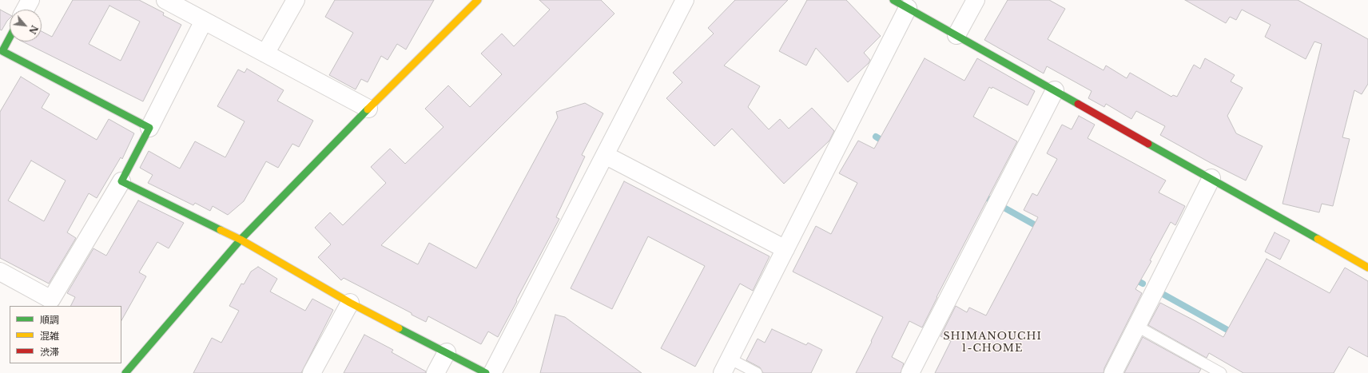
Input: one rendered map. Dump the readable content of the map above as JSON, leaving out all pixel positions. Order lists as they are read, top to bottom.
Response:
{
  "districts": ["SHIMANOUCHI 1-CHOME"],
  "legend": ["順調", "混雑", "渋滞"],
  "north": "bottom right"
}
